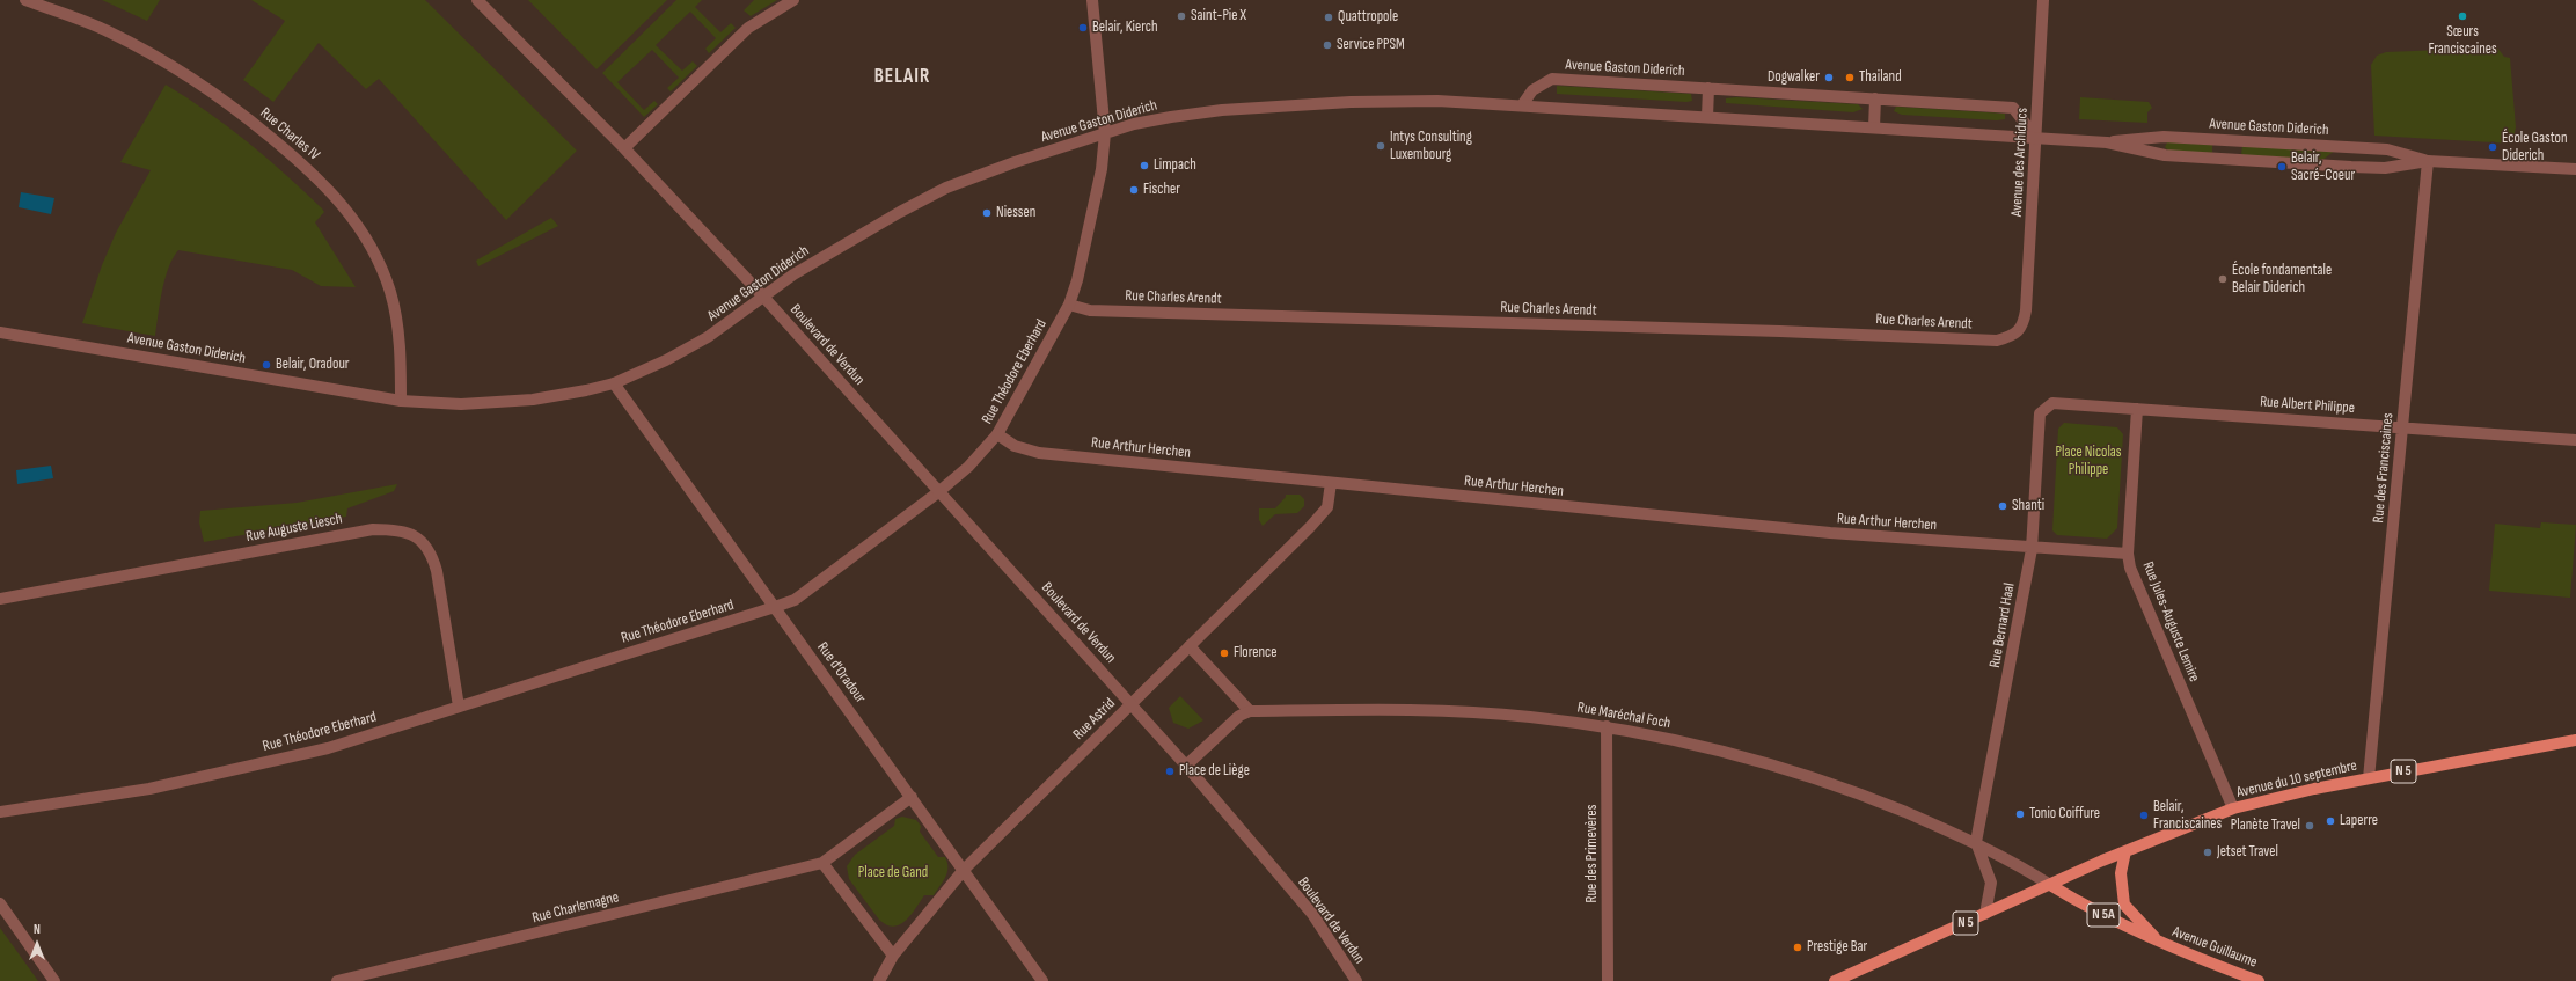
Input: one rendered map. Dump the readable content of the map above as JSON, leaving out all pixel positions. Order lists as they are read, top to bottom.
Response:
{
  "streets": {
    "main road": [
      "N 5",
      "Avenue du 10 septembre",
      "N 5A",
      "Avenue Guillaume"
    ],
    "street": [
      "Avenue Gaston Diderich",
      "Rue Charles IV",
      "Avenue des Archiducs",
      "Rue Charles Arendt",
      "Boulevard de Verdun",
      "Rue Théodore Eberhard",
      "Rue Albert Philippe",
      "Rue Arthur Herchen",
      "Rue des Franciscaines",
      "Rue Auguste Liesch",
      "Rue Jules-Auguste Lemire",
      "Rue Bernard Haal",
      "Rue d'Oradour",
      "Rue Maréchal Foch",
      "Rue Astrid",
      "Rue des Primevères",
      "Rue Charlemagne"
    ]
  },
  "crossings": [
    ["Avenue Gaston Diderich", "Rue Charles IV"],
    ["Avenue Gaston Diderich", "Avenue des Archiducs"],
    ["Avenue Gaston Diderich", "Boulevard de Verdun"],
    ["Avenue Gaston Diderich", "Rue Théodore Eberhard"],
    ["Avenue Gaston Diderich", "Rue des Franciscaines"],
    ["Avenue Gaston Diderich", "Rue d'Oradour"],
    ["Avenue des Archiducs", "Rue Charles Arendt"],
    ["Rue Charles Arendt", "Rue Théodore Eberhard"],
    ["Boulevard de Verdun", "Rue Théodore Eberhard"],
    ["Boulevard de Verdun", "Rue Astrid"],
    ["Rue Théodore Eberhard", "Rue Arthur Herchen"],
    ["Rue Théodore Eberhard", "Rue Auguste Liesch"],
    ["Rue Théodore Eberhard", "Rue d'Oradour"],
    ["Rue Albert Philippe", "Rue des Franciscaines"],
    ["Rue Albert Philippe", "Rue Jules-Auguste Lemire"],
    ["Rue Albert Philippe", "Rue Bernard Haal"],
    ["Rue Arthur Herchen", "Rue Bernard Haal"],
    ["Rue Arthur Herchen", "Rue Astrid"],
    ["Rue des Franciscaines", "Avenue du 10 septembre"],
    ["Rue Jules-Auguste Lemire", "Avenue du 10 septembre"],
    ["Rue Bernard Haal", "Rue Maréchal Foch"],
    ["Rue d'Oradour", "Rue Astrid"],
    ["Rue d'Oradour", "Rue Charlemagne"],
    ["Rue Maréchal Foch", "Avenue du 10 septembre"],
    ["Rue Maréchal Foch", "Rue des Primevères"],
    ["Rue Maréchal Foch", "Avenue Guillaume"],
    ["Avenue du 10 septembre", "Avenue Guillaume"]
  ],
  "districts": ["BELAIR"],
  "parks": ["Place Nicolas Philippe", "Place de Gand"],
  "places": [
    "Saint-Pie X",
    "Sœurs Franciscaines",
    "Quattropole",
    "Belair, Kierch",
    "Service PPSM",
    "Dogwalker",
    "Thailand",
    "Intys Consulting Luxembourg",
    "École Gaston Diderich",
    "Limpach",
    "Belair, Sacré-Coeur",
    "Fischer",
    "Niessen",
    "École fondamentale Belair Diderich",
    "Belair, Oradour",
    "Shanti",
    "Florence",
    "Place de Liège",
    "Tonio Coiffure",
    "Belair, Franciscaines",
    "Laperre",
    "Planète Travel",
    "Jetset Travel",
    "Prestige Bar"
  ],
  "north": "top"
}
